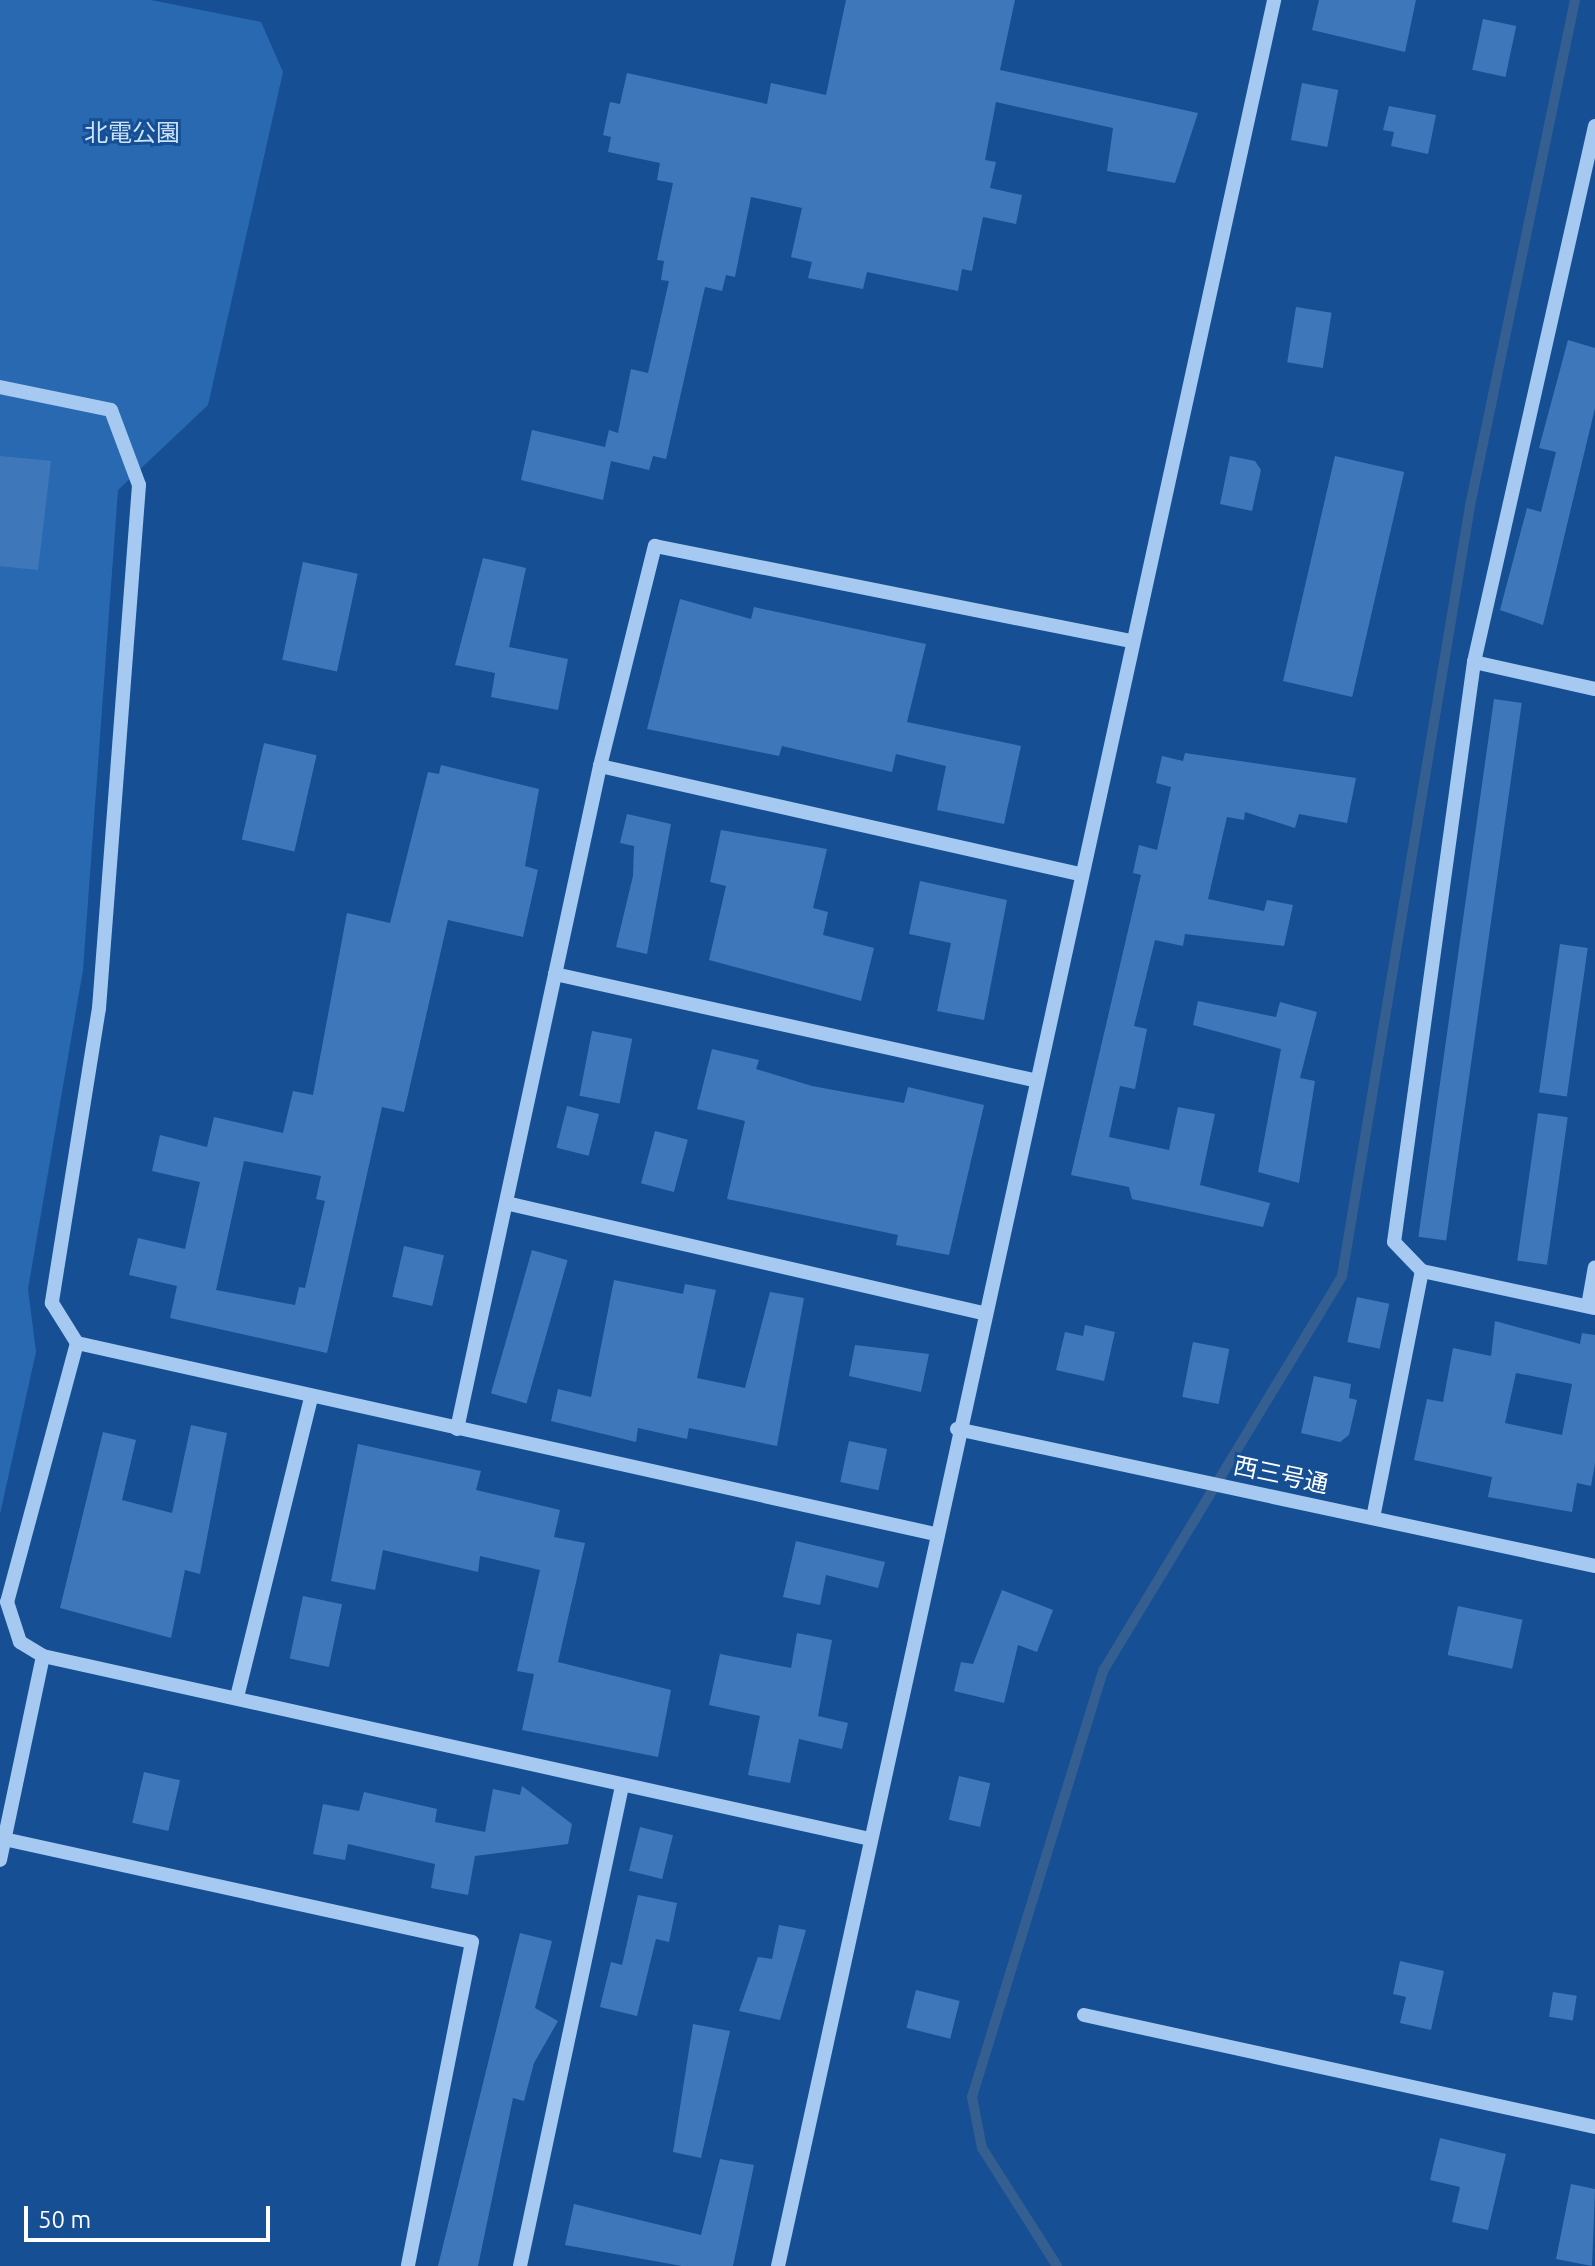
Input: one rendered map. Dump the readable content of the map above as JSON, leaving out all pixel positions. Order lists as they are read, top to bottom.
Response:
{
  "streets": {
    "street": ["西三号通"]
  },
  "parks": ["北電公園"],
  "scale_bar": "50 m"
}
